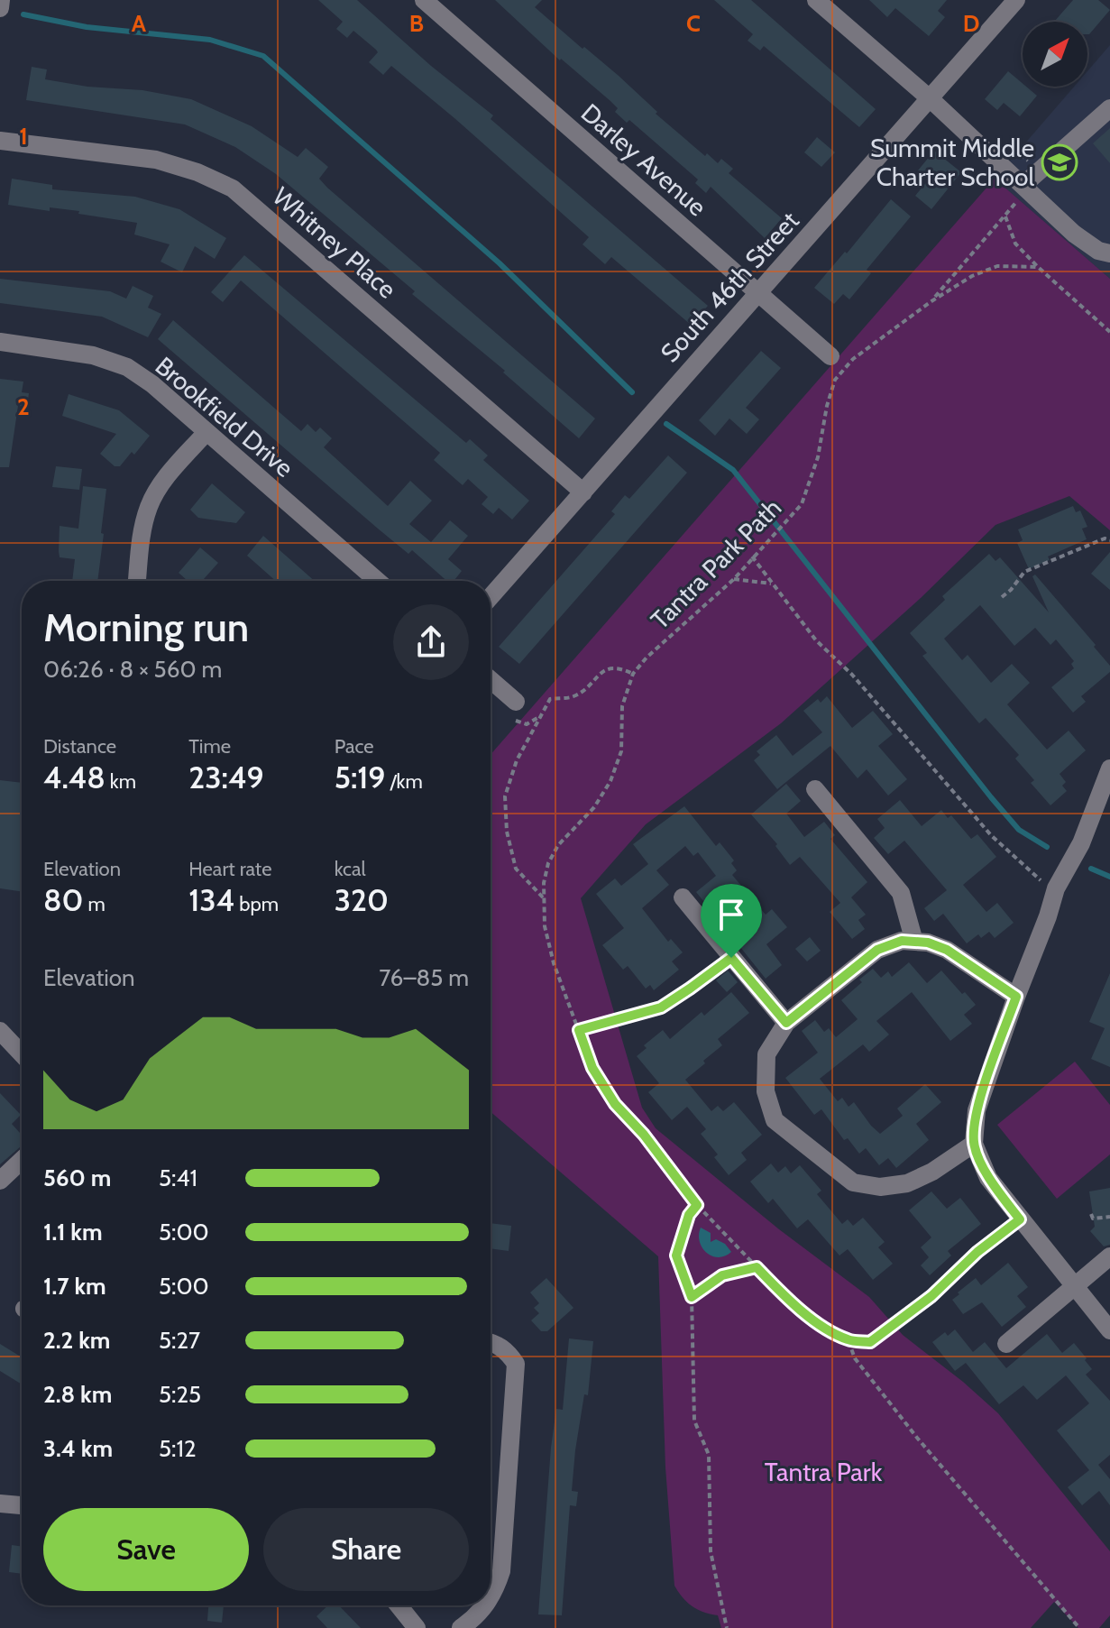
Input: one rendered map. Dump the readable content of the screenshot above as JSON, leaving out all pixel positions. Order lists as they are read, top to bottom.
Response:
{
  "streets": {
    "street": [
      "Darley Avenue",
      "Whitney Place",
      "South 46th Street",
      "Brookfield Drive"
    ],
    "path": ["Tantra Park Path"]
  },
  "crossings": [
    ["Darley Avenue", "South 46th Street"],
    ["Whitney Place", "South 46th Street"]
  ],
  "parks": ["Tantra Park"],
  "places": {
    "school or university": ["Summit Middle Charter School"]
  },
  "north": "top right",
  "page": {
    "heading": ["Morning run", "06:26 · 8 × 560 m"],
    "stats": [
      ["Distance", "4.48 km"],
      ["Time", "23:49"],
      ["Pace", "5:19 /km"],
      ["Elevation", "80 m"],
      ["Heart rate", "134 bpm"],
      ["kcal", "320"]
    ],
    "chart": ["Elevation", "76–85 m"],
    "list": [
      {
        "name": "560 m",
        "note": "5:41"
      },
      {
        "name": "1.1 km",
        "note": "5:00"
      },
      {
        "name": "1.7 km",
        "note": "5:00"
      },
      {
        "name": "2.2 km",
        "note": "5:27"
      },
      {
        "name": "2.8 km",
        "note": "5:25"
      },
      {
        "name": "3.4 km",
        "note": "5:12"
      }
    ],
    "buttons": ["Save", "Share"]
  },
  "grid": {
    "columns": [
      "A",
      "B",
      "C",
      "D"
    ],
    "rows": ["1", "2"]
  }
}
